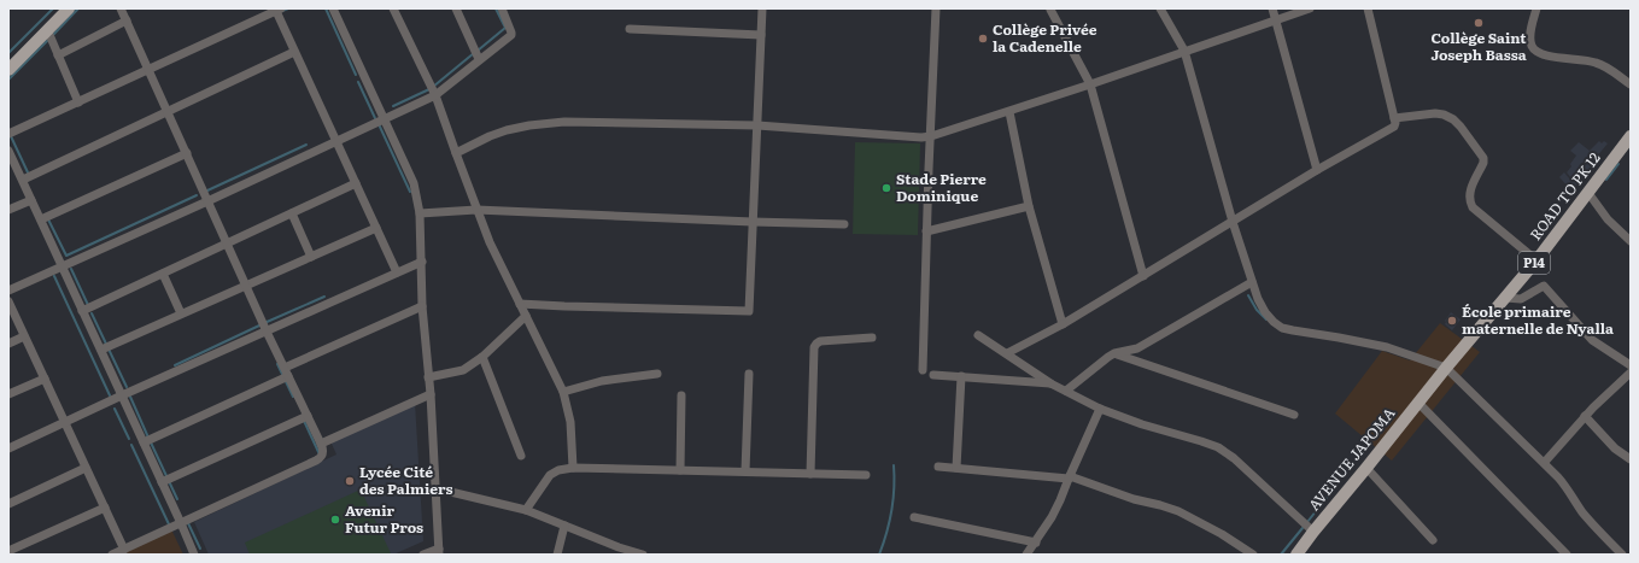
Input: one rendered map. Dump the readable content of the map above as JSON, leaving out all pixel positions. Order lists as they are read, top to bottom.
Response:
{
  "streets": {
    "main road": ["ROAD TO PK 12", "P14", "AVENUE JAPOMA"]
  },
  "crossings": [
    ["ROAD TO PK 12", "AVENUE JAPOMA"]
  ],
  "places": [
    "Collège Saint Joseph Bassa",
    "Collège Privée la Cadenelle",
    "Stade Pierre Dominique",
    "École primaire maternelle de Nyalla",
    "Lycée Cité des Palmiers",
    "Avenir Futur Pros"
  ]
}
